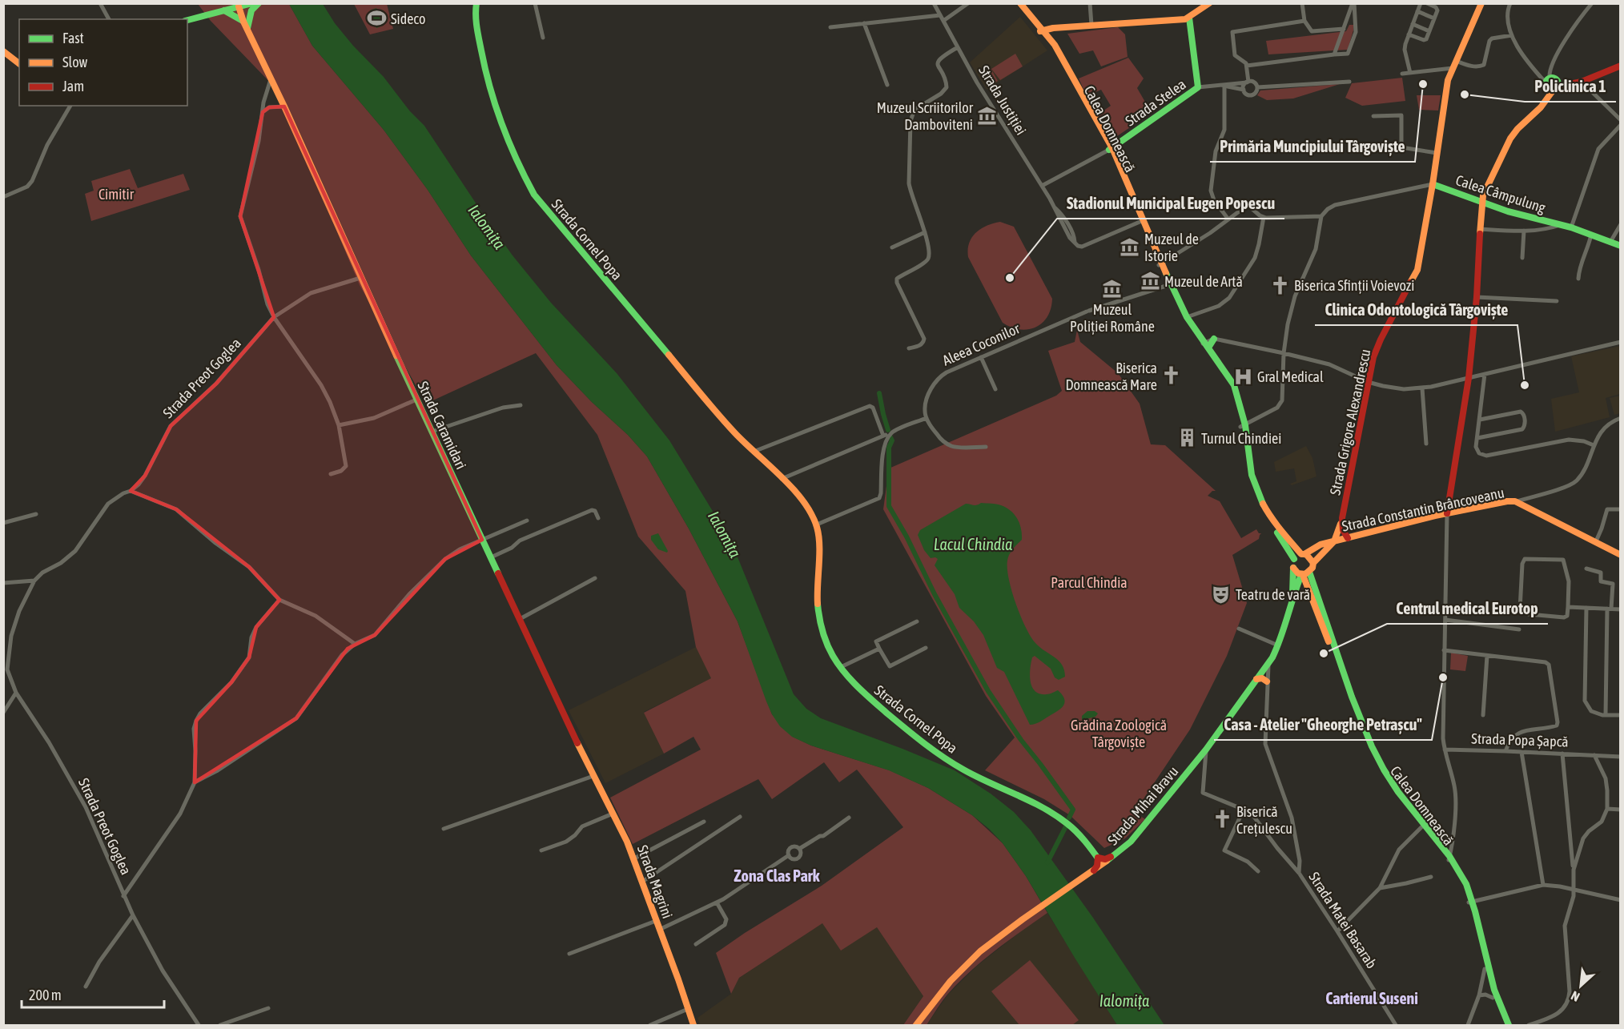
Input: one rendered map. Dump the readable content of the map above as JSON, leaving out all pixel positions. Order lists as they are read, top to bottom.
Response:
{
  "streets": {
    "main road": [
      "Strada Stelea",
      "Calea Domnească",
      "Calea Câmpulung",
      "Strada Cornel Popa",
      "Strada Grigore Alexandrescu",
      "Strada Caramidari",
      "Strada Constantin Brâncoveanu",
      "Strada Mihai Bravu",
      "Strada Magrini"
    ],
    "street": [
      "Strada Justiției",
      "Aleea Coconilor",
      "Strada Preot Goglea",
      "Strada Popa Șapcă",
      "Strada Matei Basarab"
    ]
  },
  "crossings": [
    ["Strada Justiției", "Strada Stelea"],
    ["Strada Justiției", "Calea Domnească"],
    ["Strada Stelea", "Calea Domnească"],
    ["Calea Domnească", "Aleea Coconilor"],
    ["Calea Domnească", "Strada Constantin Brâncoveanu"],
    ["Calea Câmpulung", "Strada Grigore Alexandrescu"],
    ["Strada Cornel Popa", "Strada Mihai Bravu"],
    ["Strada Preot Goglea", "Strada Caramidari"],
    ["Strada Grigore Alexandrescu", "Strada Constantin Brâncoveanu"],
    ["Strada Caramidari", "Strada Magrini"],
    ["Strada Mihai Bravu", "Strada Matei Basarab"]
  ],
  "districts": ["Zona Clas Park", "Cartierul Suseni"],
  "water": ["Ialomița", "Lacul Chindia"],
  "parks": ["Cimitir", "Parcul Chindia", "Grădina Zoologică Târgoviște"],
  "places": {
    "sports": ["Sideco"],
    "other": [
      "Primăria Muncipiului Târgoviște",
      "Policlinica 1",
      "Stadionul Municipal Eugen Popescu",
      "Clinica Odontologică Târgoviște",
      "Centrul medical Eurotop",
      "Casa - Atelier \"Gheorghe Petrașcu\""
    ],
    "museum": [
      "Muzeul Scriitorilor Damboviteni",
      "Muzeul de Istorie",
      "Muzeul de Artă",
      "Muzeul Poliției Române"
    ],
    "church": ["Biserica Sfinții Voievozi", "Biserica Domnească Mare", "Biserică Crețulescu"],
    "hospital": ["Gral Medical"],
    "building": ["Turnul Chindiei"],
    "theatre": ["Teatru de vară"]
  },
  "legend": ["Fast", "Slow", "Jam"],
  "scale_bar": "200 m",
  "north": "bottom left"
}
